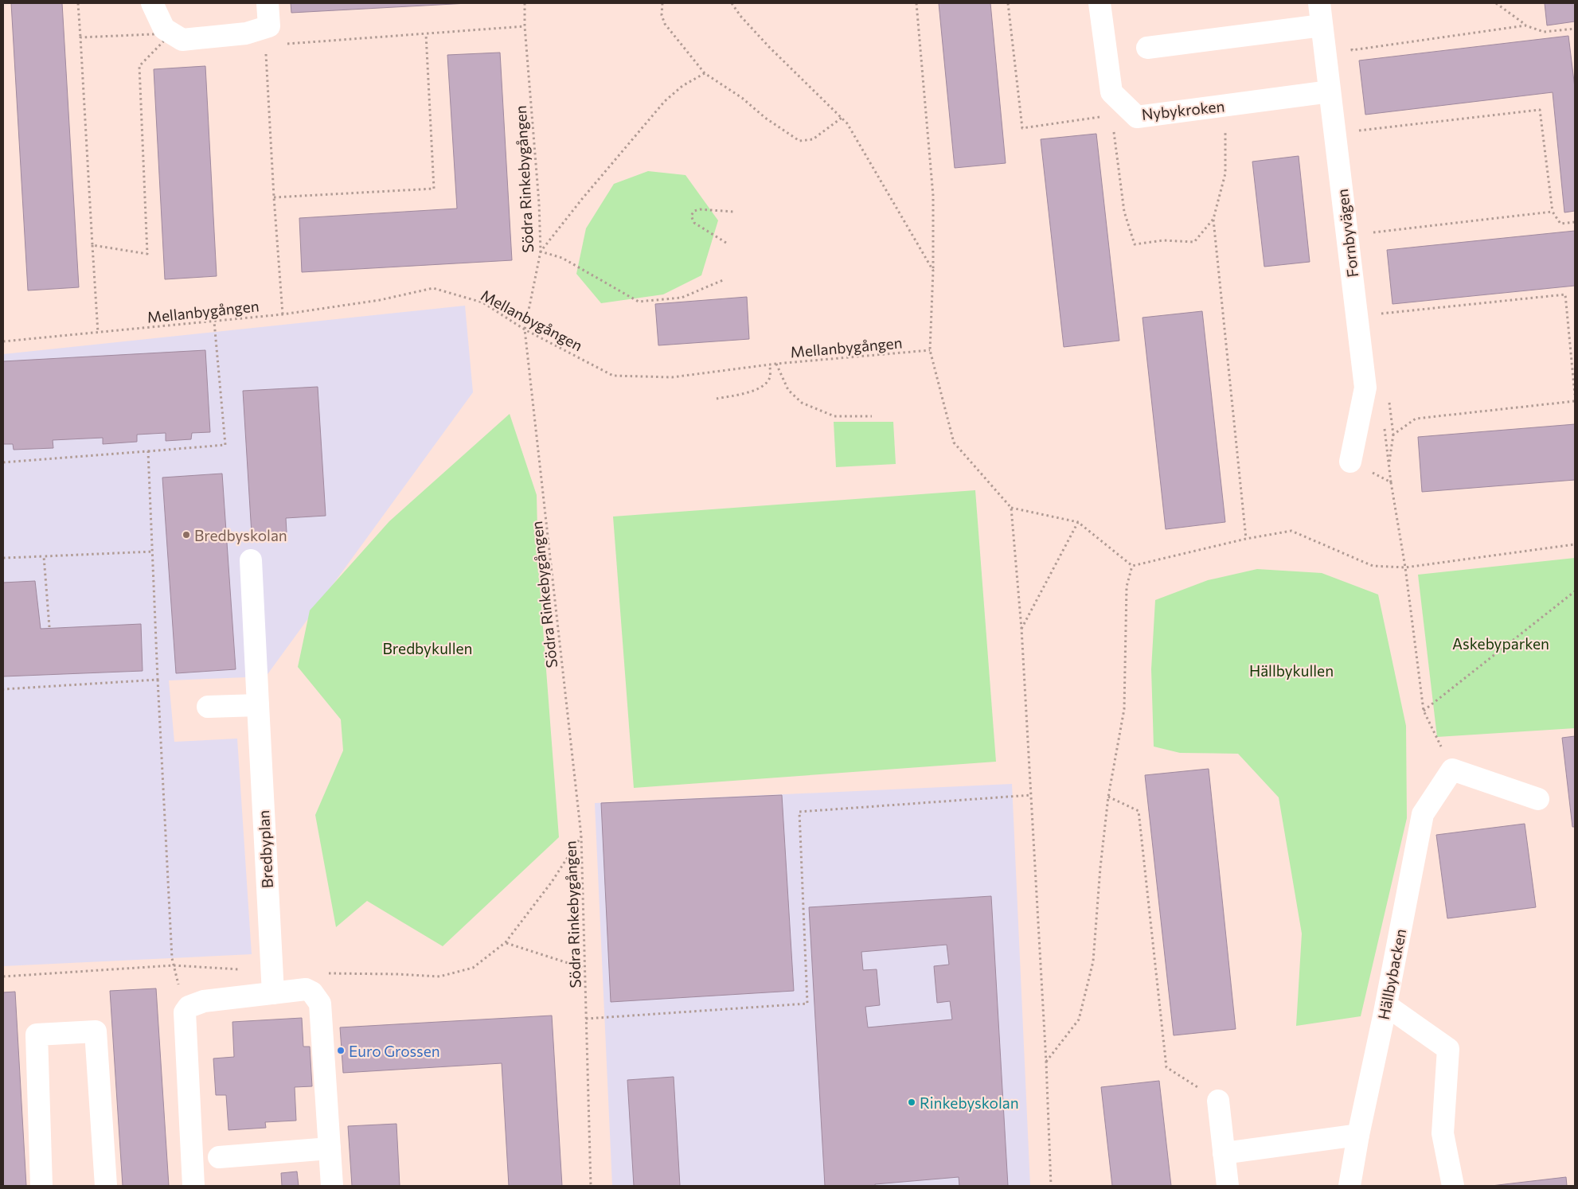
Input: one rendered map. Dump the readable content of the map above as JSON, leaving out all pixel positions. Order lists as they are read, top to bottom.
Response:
{
  "streets": {
    "street": [
      "Nybykroken",
      "Fornbyvägen",
      "Bredbyplan",
      "Hällbybacken"
    ],
    "path": ["Södra Rinkebygången", "Mellanbygången"]
  },
  "crossings": [
    ["Nybykroken", "Fornbyvägen"],
    ["Södra Rinkebygången", "Mellanbygången"]
  ],
  "parks": ["Askebyparken", "Bredbykullen", "Hällbykullen"],
  "places": ["Bredbyskolan", "Euro Grossen", "Rinkebyskolan"]
}
